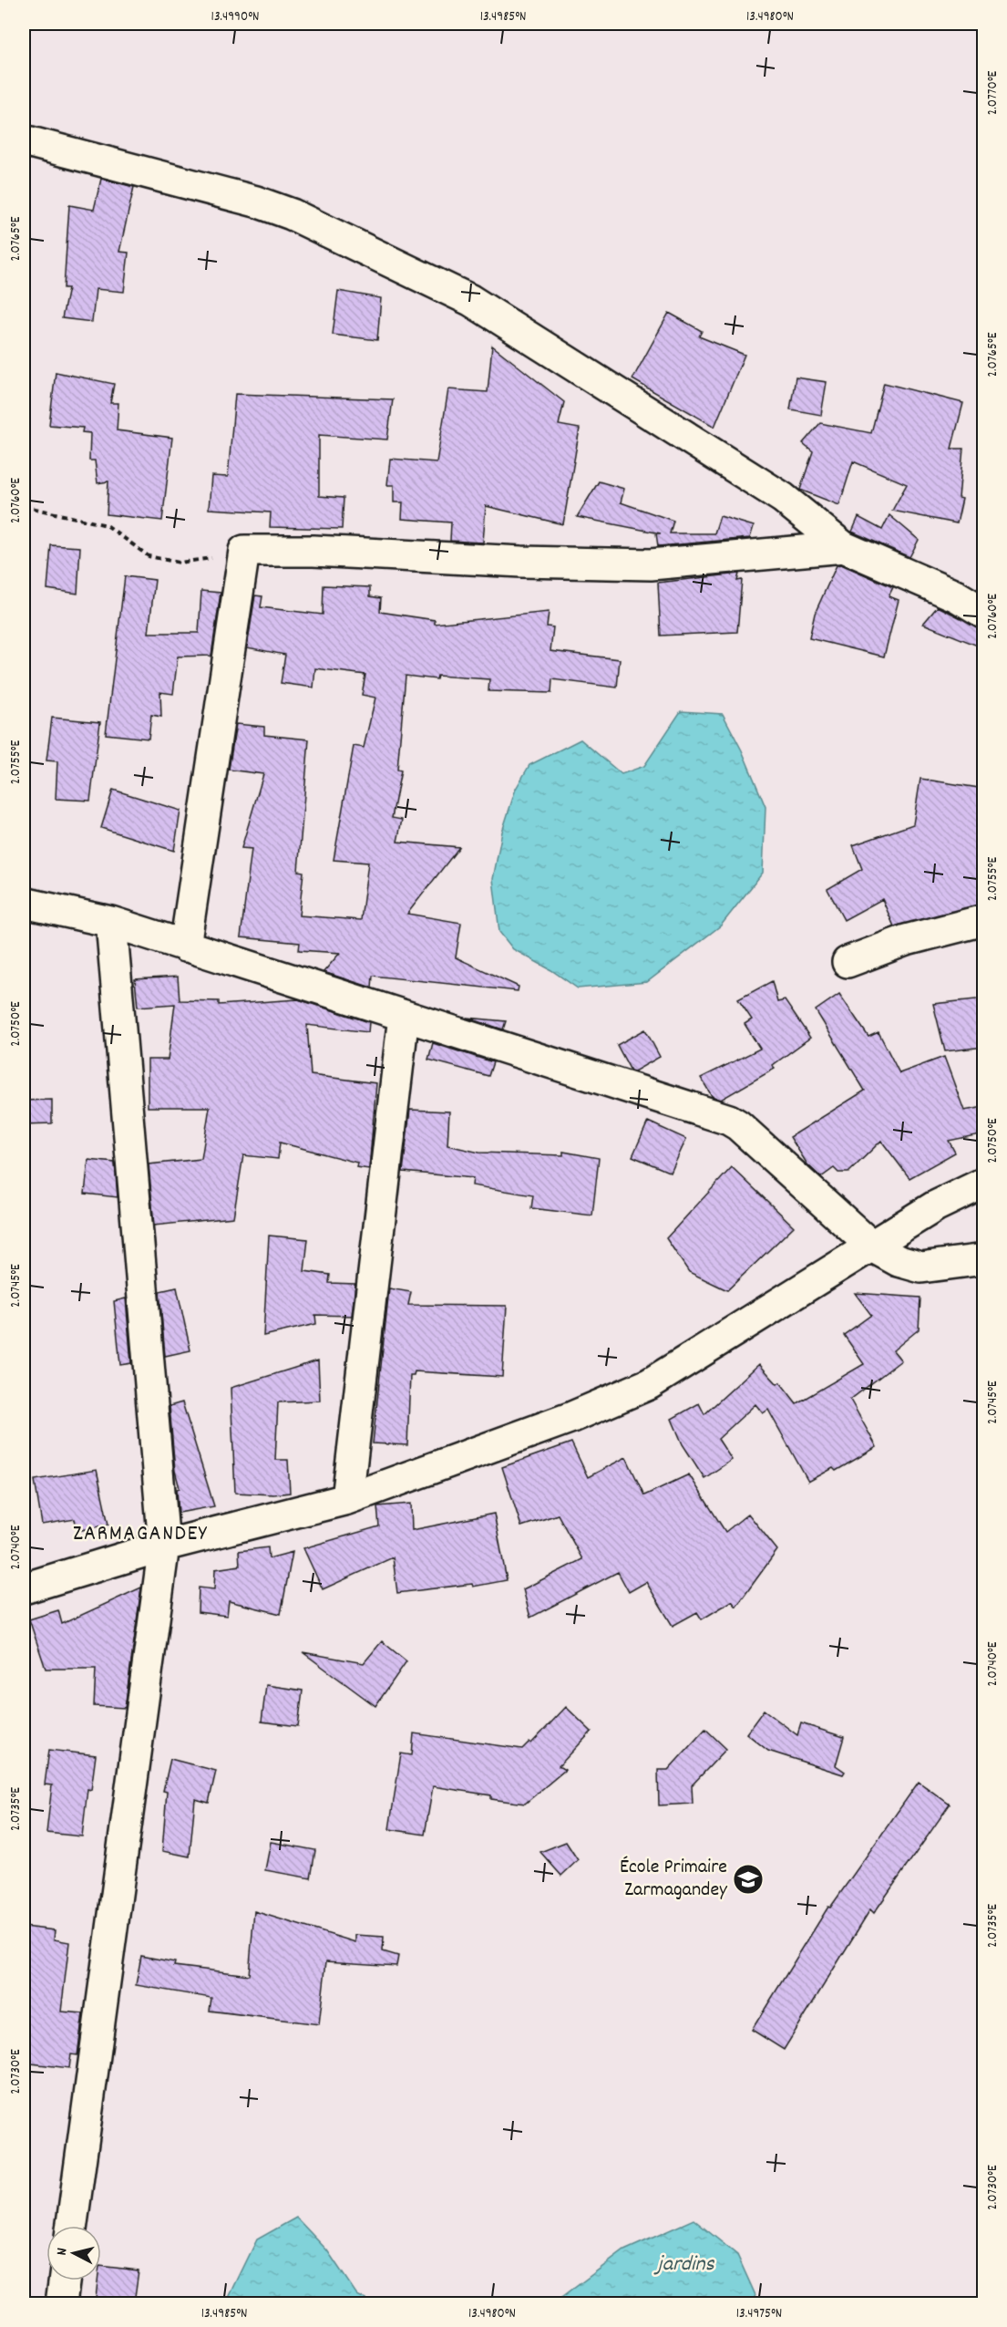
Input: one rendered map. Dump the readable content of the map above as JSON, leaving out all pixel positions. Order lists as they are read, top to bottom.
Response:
{
  "districts": ["ZARMAGANDEY"],
  "water": ["jardins"],
  "places": {
    "school or university": ["École Primaire Zarmagandey"]
  },
  "north": "left",
  "coordinates": [
    "13.4990°N",
    "13.4985°N",
    "13.4980°N",
    "2.0770°E",
    "2.0765°E",
    "2.0760°E",
    "2.0755°E",
    "2.0750°E",
    "2.0745°E",
    "2.0740°E",
    "2.0735°E",
    "2.0730°E",
    "13.4975°N"
  ]
}
